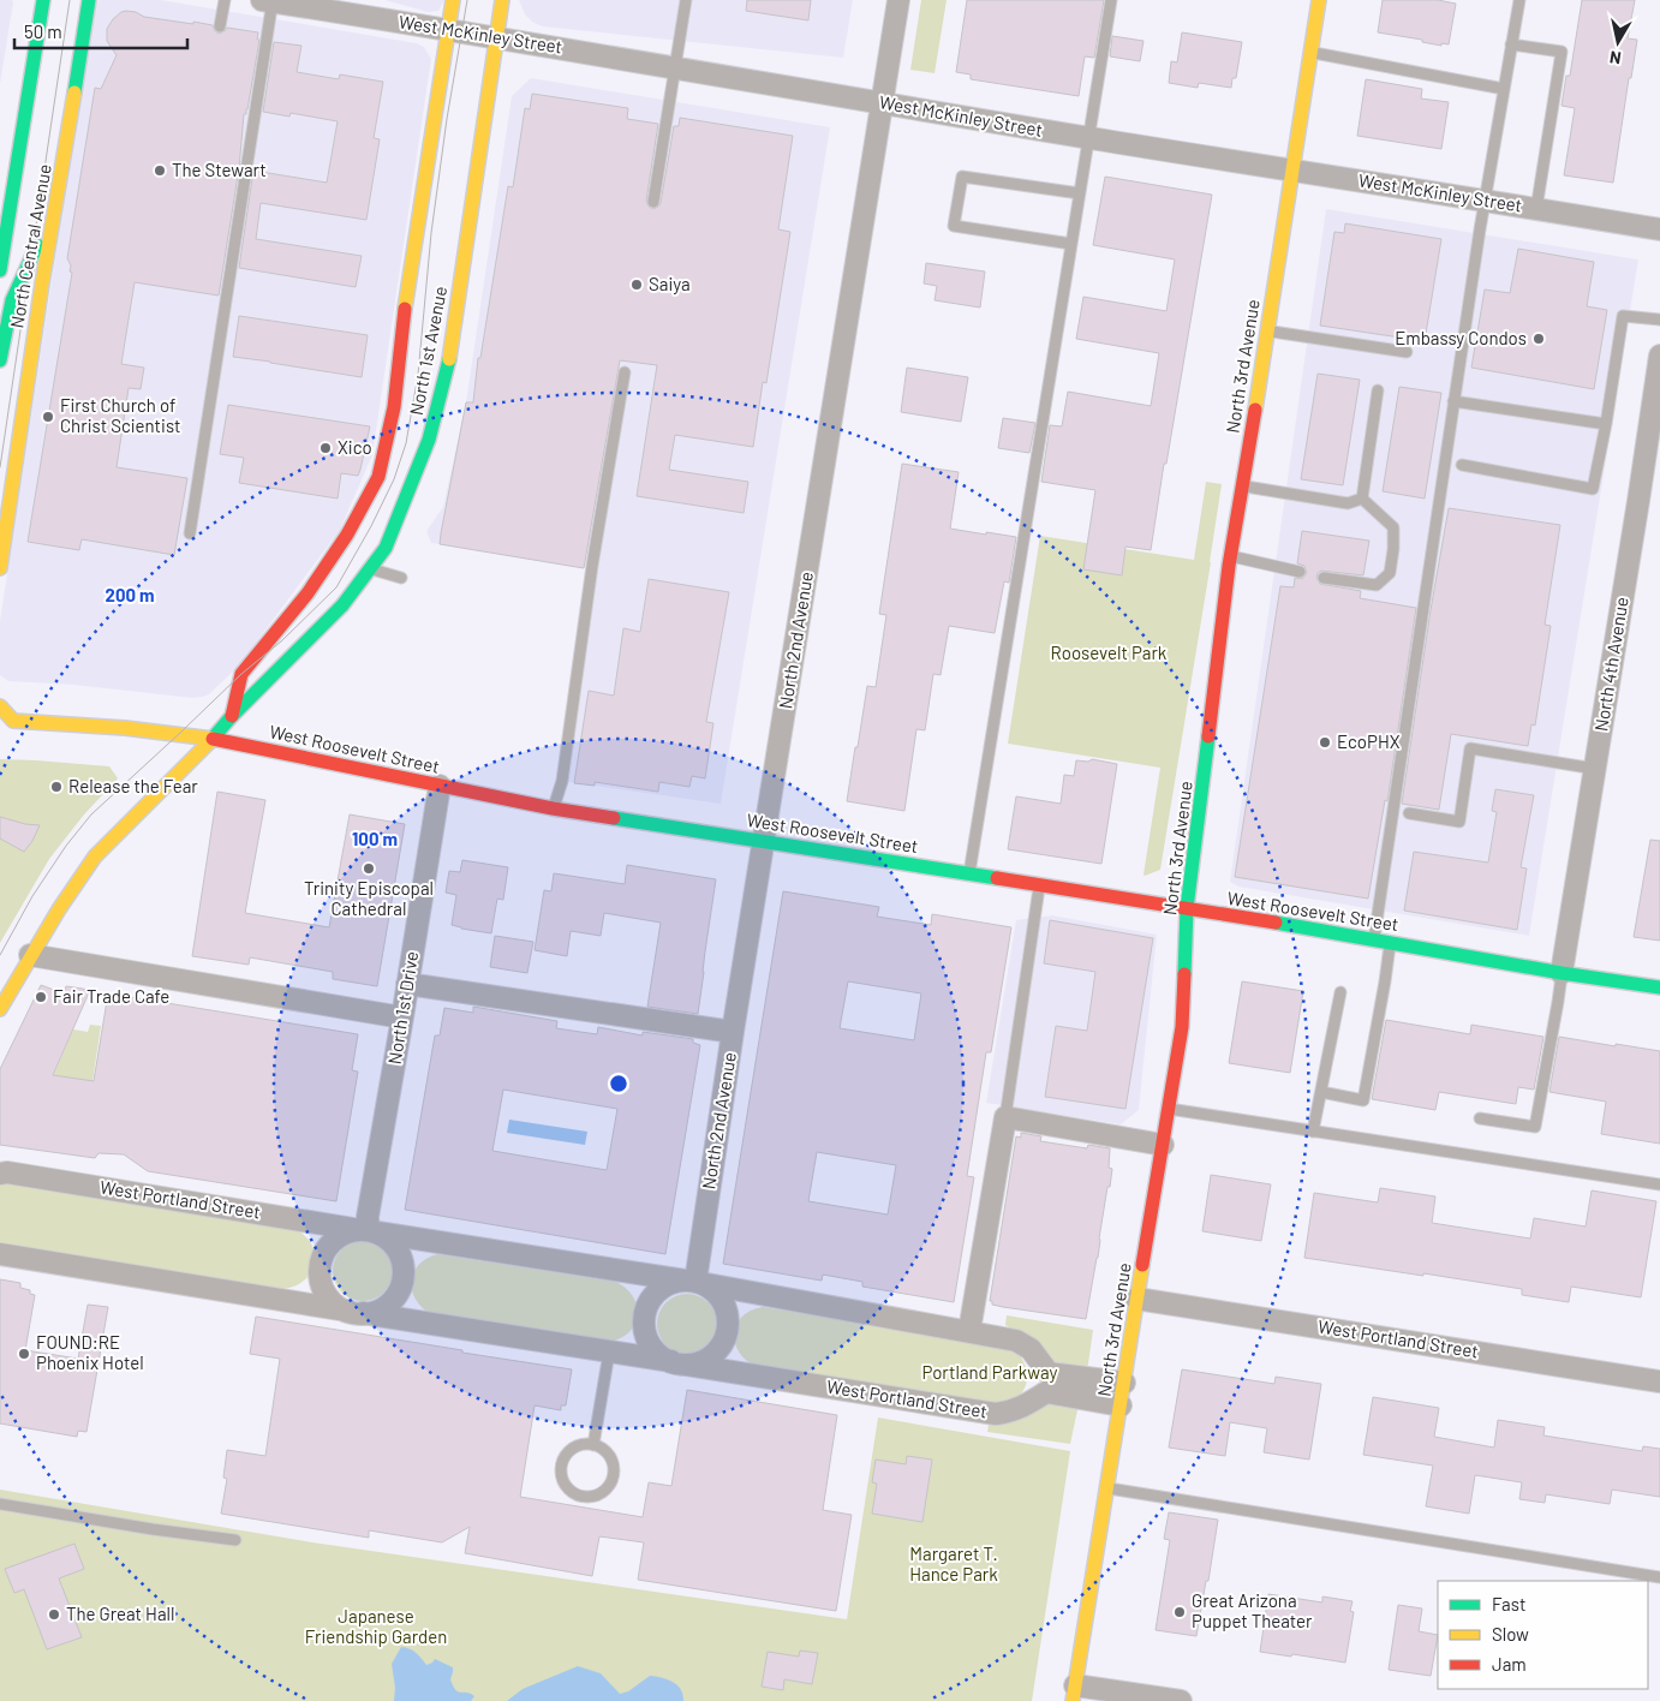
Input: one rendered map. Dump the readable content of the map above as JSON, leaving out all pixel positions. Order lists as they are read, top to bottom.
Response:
{
  "streets": {
    "main road": [
      "North Central Avenue",
      "North 1st Avenue",
      "North 3rd Avenue",
      "West Roosevelt Street"
    ],
    "street": [
      "West McKinley Street",
      "North 2nd Avenue",
      "North 4th Avenue",
      "North 1st Drive",
      "West Portland Street"
    ]
  },
  "crossings": [
    ["West McKinley Street", "North 1st Avenue"],
    ["West McKinley Street", "North 3rd Avenue"],
    ["West McKinley Street", "North 2nd Avenue"],
    ["North 1st Avenue", "West Roosevelt Street"],
    ["North 3rd Avenue", "West Roosevelt Street"],
    ["North 3rd Avenue", "West Portland Street"],
    ["North 2nd Avenue", "West Roosevelt Street"],
    ["North 2nd Avenue", "West Portland Street"],
    ["North 4th Avenue", "West Roosevelt Street"],
    ["West Roosevelt Street", "North 1st Drive"],
    ["North 1st Drive", "West Portland Street"]
  ],
  "parks": [
    "Roosevelt Park",
    "Portland Parkway",
    "Margaret T. Hance Park",
    "Japanese Friendship Garden"
  ],
  "places": [
    "The Stewart",
    "Saiya",
    "Embassy Condos",
    "First Church of Christ Scientist",
    "Xico",
    "EcoPHX",
    "Release the Fear",
    "Trinity Episcopal Cathedral",
    "Fair Trade Cafe",
    "FOUND:RE Phoenix Hotel",
    "Great Arizona Puppet Theater",
    "The Great Hall"
  ],
  "legend": ["Fast", "Slow", "Jam"],
  "scale_bar": "50 m",
  "north": "bottom",
  "rings": ["200 m", "100 m"]
}
